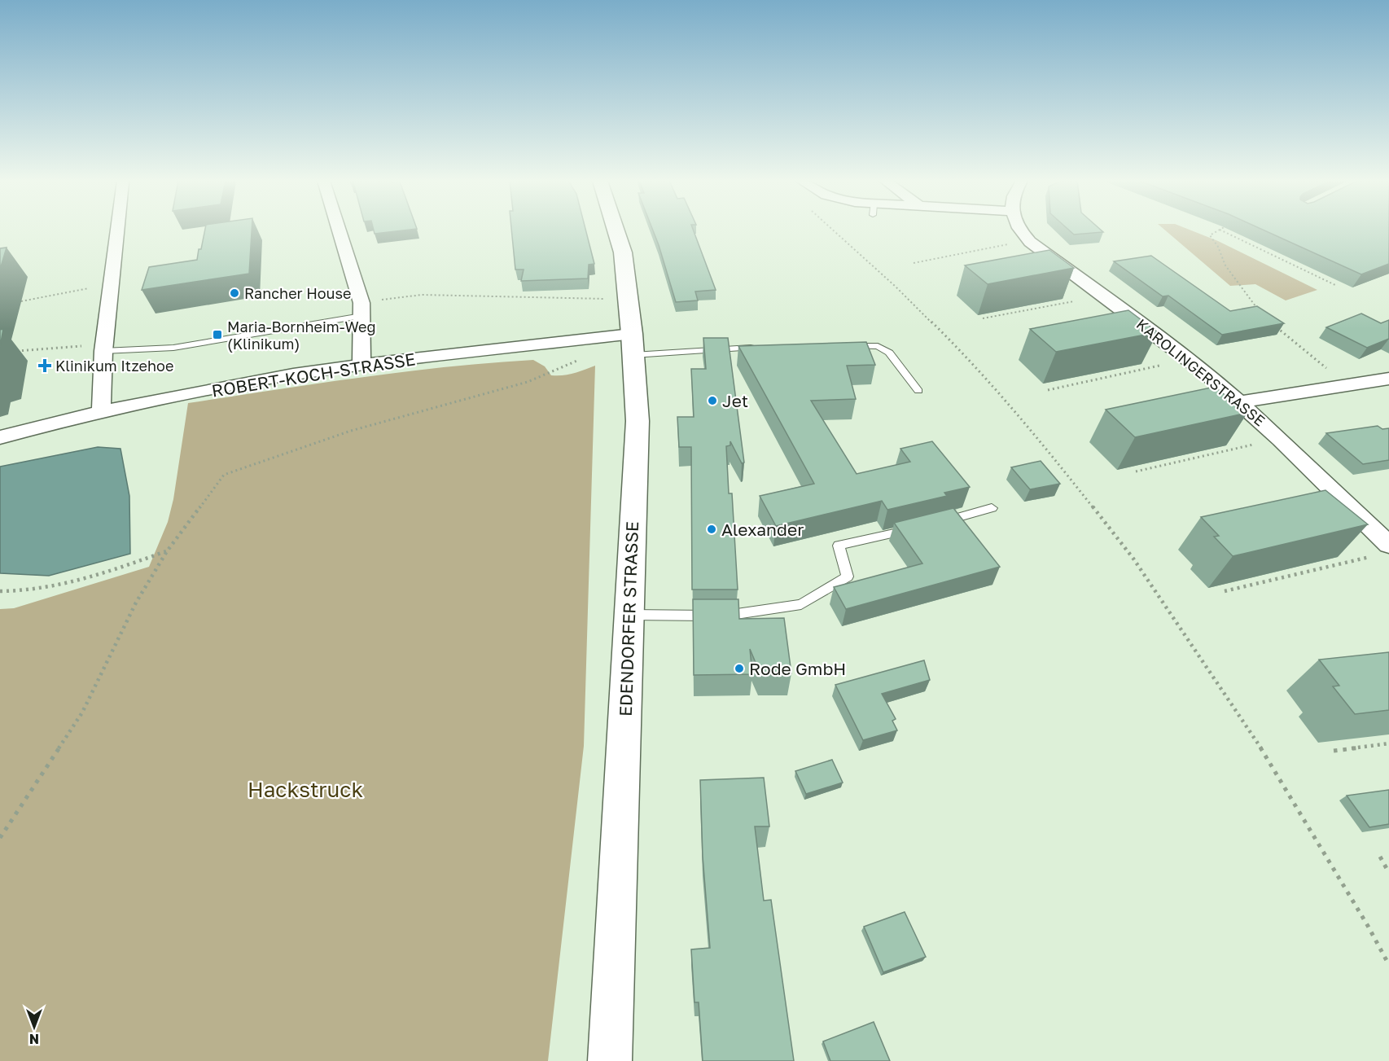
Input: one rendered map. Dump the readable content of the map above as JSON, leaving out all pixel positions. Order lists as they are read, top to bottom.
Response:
{
  "streets": {
    "street": ["KAROLINGERSTRASSE", "ROBERT-KOCH-STRASSE", "EDENDORFER STRASSE"]
  },
  "crossings": [
    ["ROBERT-KOCH-STRASSE", "EDENDORFER STRASSE"]
  ],
  "parks": ["Hackstruck"],
  "places": {
    "other": [
      "Rancher House",
      "Jet",
      "Alexander",
      "Rode GmbH"
    ],
    "transit": ["Maria-Bornheim-Weg (Klinikum)"],
    "health": ["Klinikum Itzehoe"]
  },
  "north": "bottom"
}
